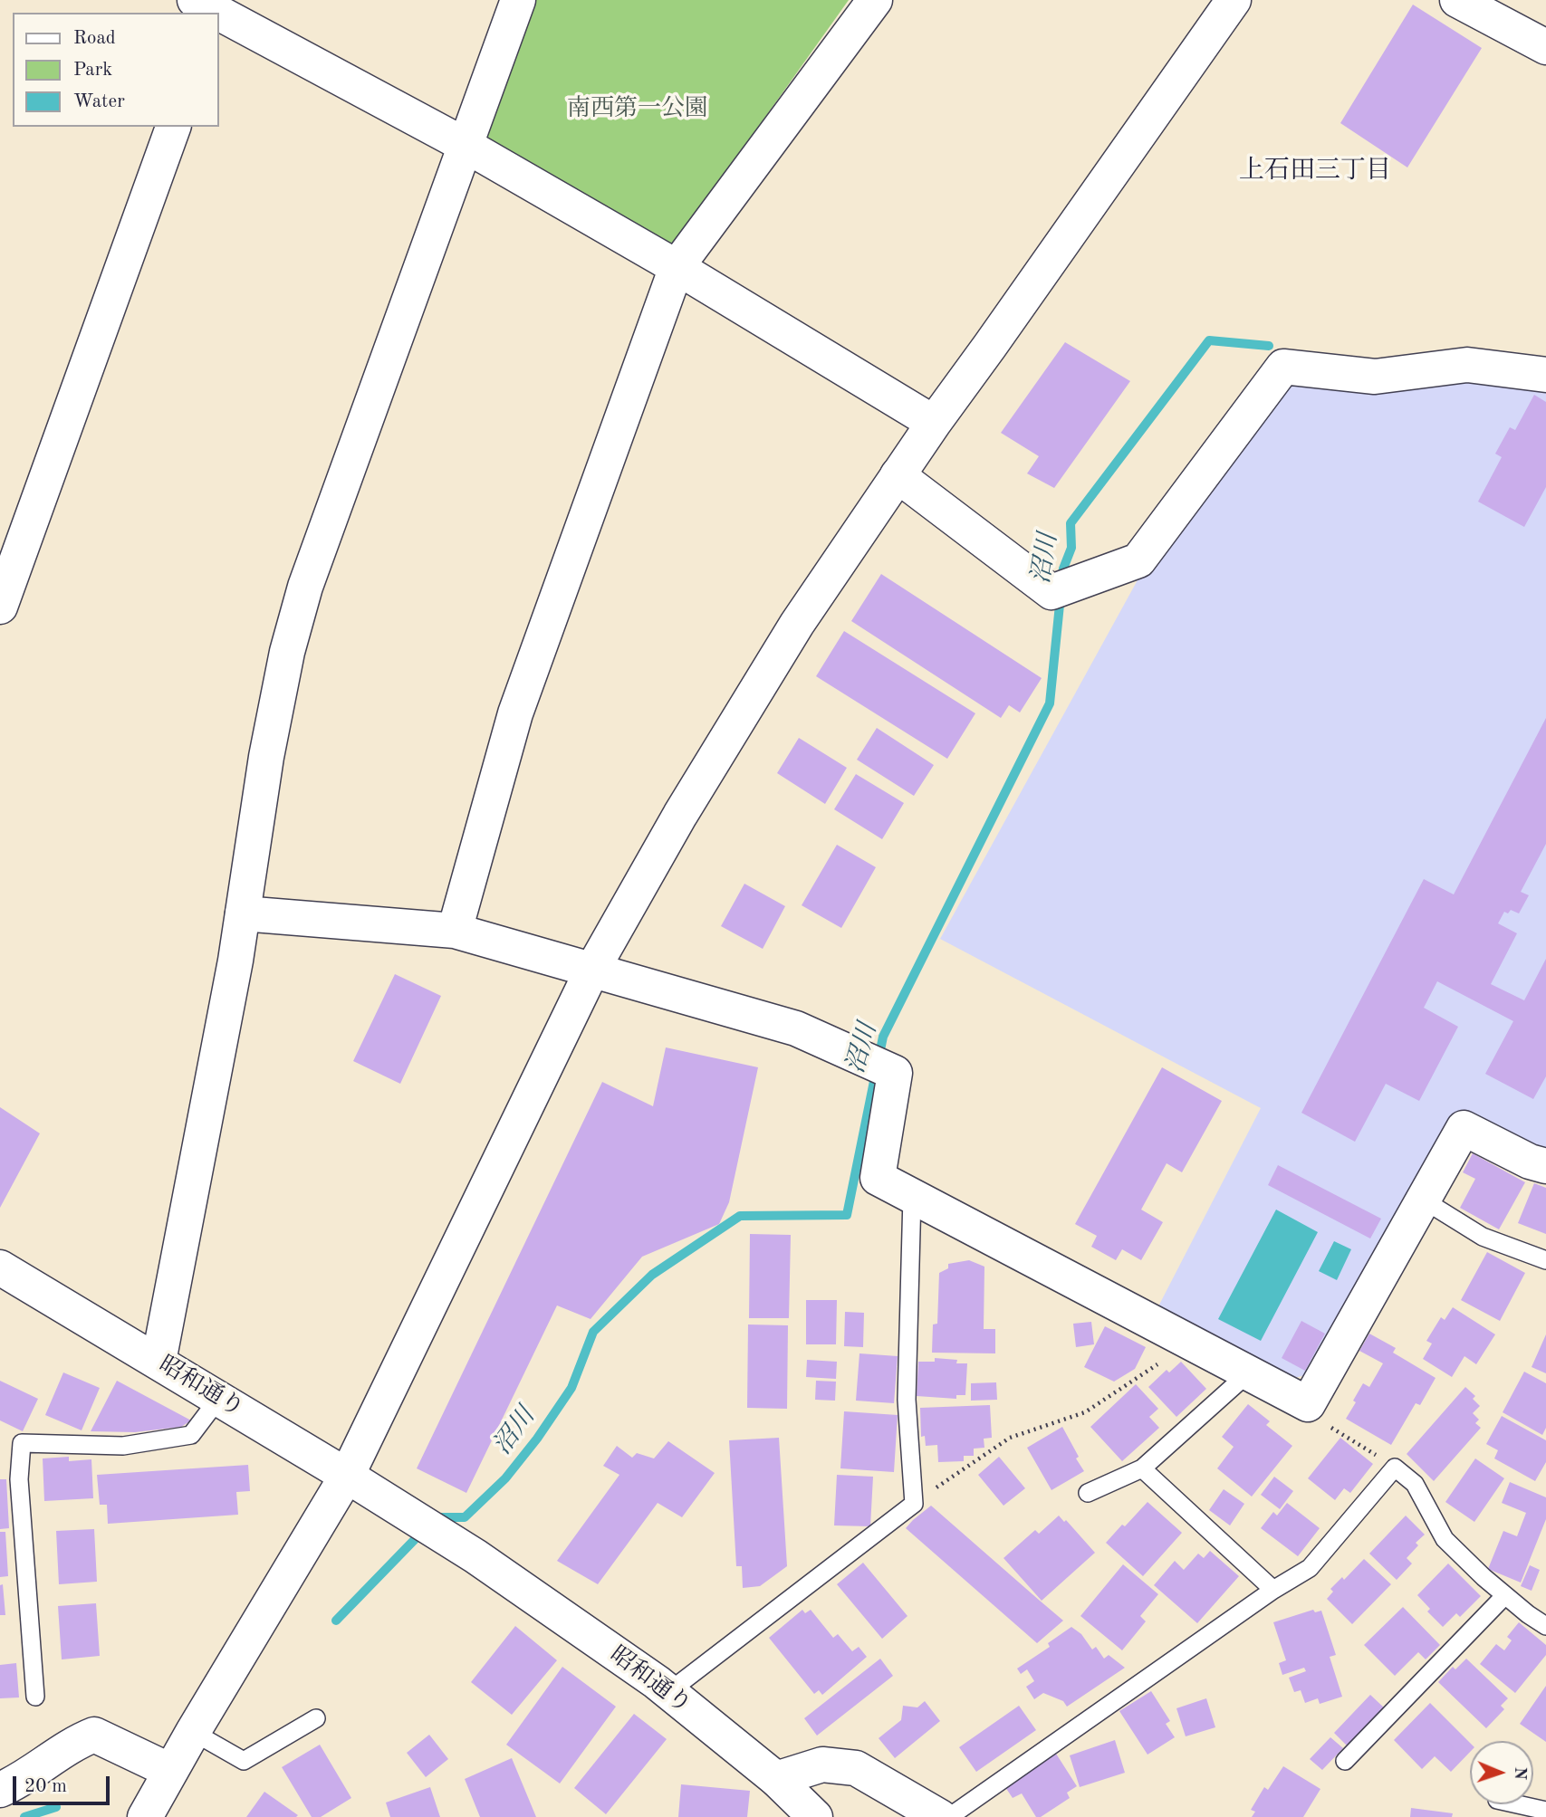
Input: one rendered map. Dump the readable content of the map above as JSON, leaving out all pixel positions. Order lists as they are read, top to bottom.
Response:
{
  "streets": {
    "street": ["昭和通り"]
  },
  "districts": ["上石田三丁目"],
  "water": ["沼川"],
  "parks": ["南西第一公園"],
  "legend": ["Road", "Park", "Water"],
  "scale_bar": "20 m",
  "north": "right"
}
